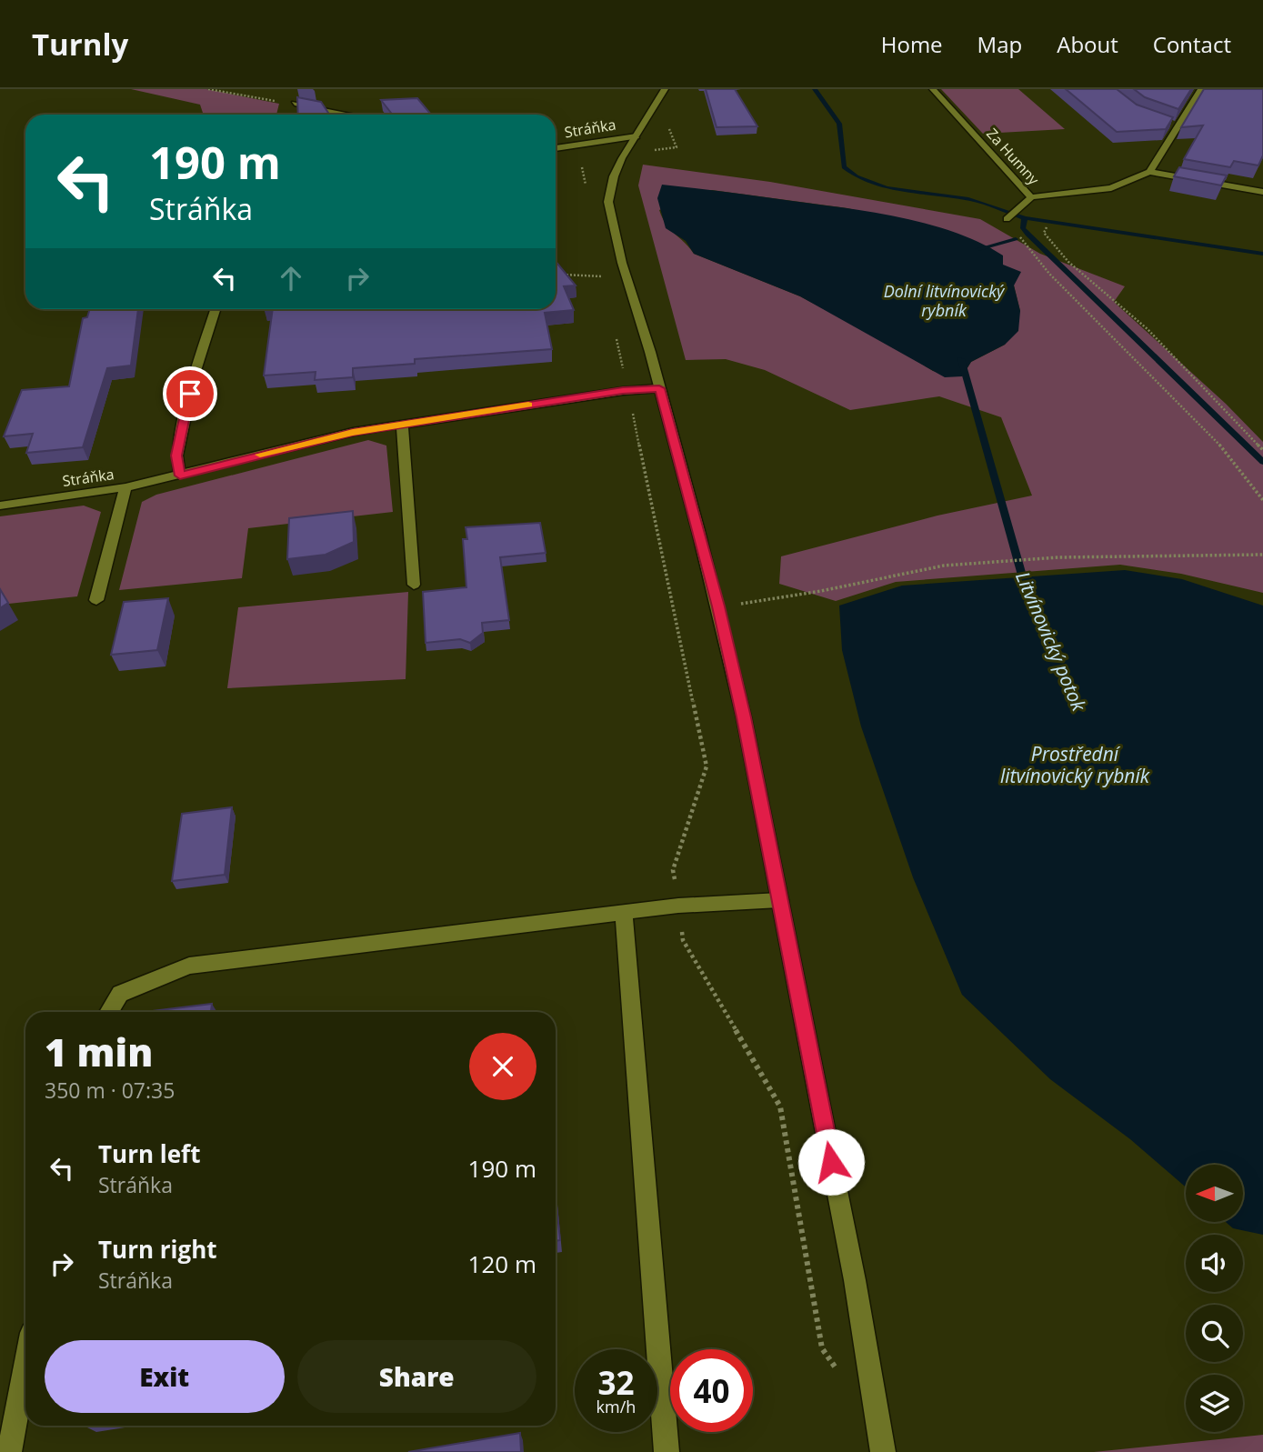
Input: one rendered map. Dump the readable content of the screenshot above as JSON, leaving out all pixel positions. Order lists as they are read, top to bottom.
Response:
{
  "streets": {
    "street": ["Stráňka", "Za Humny"]
  },
  "water": ["Dolní litvínovický rybník", "Litvínovický potok", "Prostřední litvínovický rybník"],
  "north": "left",
  "page": {
    "header": "Turnly",
    "nav": [
      "Home",
      "Map",
      "About",
      "Contact"
    ],
    "turn": ["190 m", "Stráňka"],
    "heading": ["1 min", "350 m · 07:35"],
    "list": [
      {
        "name": "Turn left",
        "note": "Stráňka",
        "value": "190 m"
      },
      {
        "name": "Turn right",
        "note": "Stráňka",
        "value": "120 m"
      }
    ],
    "buttons": ["Exit", "Share"],
    "speed": "32 km/h",
    "limit": "40"
  }
}
